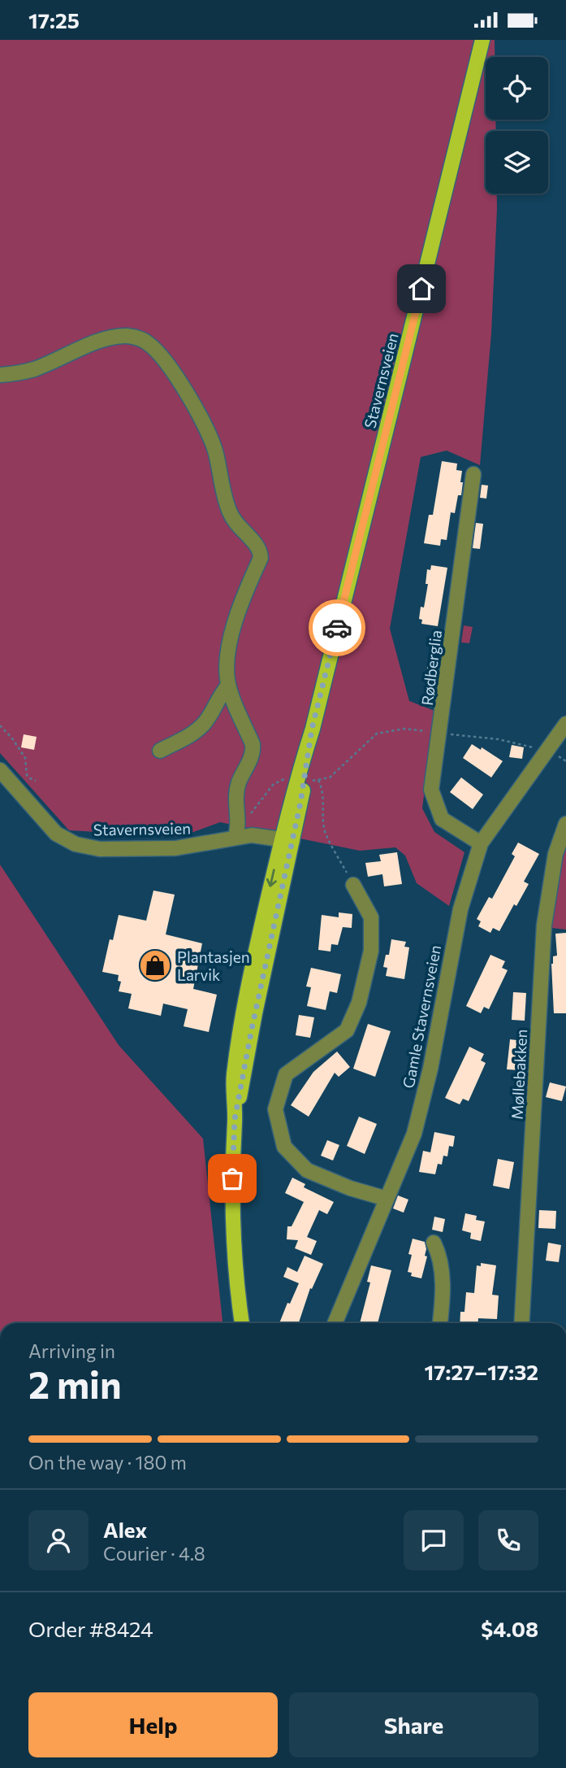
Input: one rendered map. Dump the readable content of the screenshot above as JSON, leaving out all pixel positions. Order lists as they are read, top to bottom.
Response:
{
  "streets": {
    "main road": ["Stavernsveien"],
    "street": ["Rødberglia", "Gamle Stavernsveien", "Møllebakken"]
  },
  "crossings": [
    ["Rødberglia", "Gamle Stavernsveien"]
  ],
  "places": {
    "shop": ["Plantasjen Larvik"]
  },
  "page": {
    "status": "17:25",
    "heading": ["2 min", "Arriving in", "17:27–17:32"],
    "panel": [
      "Alex",
      "Courier · 4.8",
      "Order #8424",
      "$4.08"
    ],
    "bar": "On the way · 180 m",
    "buttons": ["Help", "Share"]
  }
}
